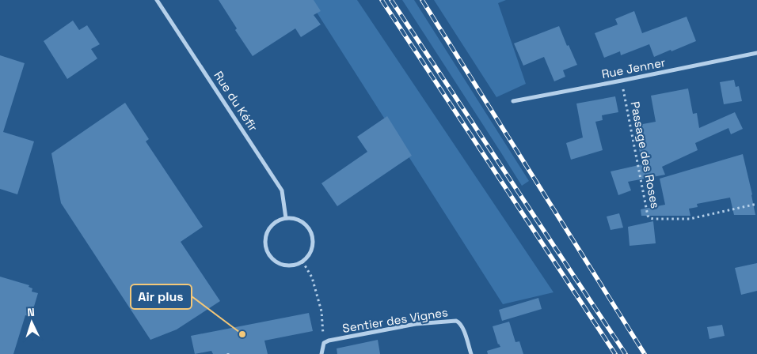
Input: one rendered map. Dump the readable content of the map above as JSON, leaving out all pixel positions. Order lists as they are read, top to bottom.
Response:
{
  "streets": {
    "street": ["Rue Jenner", "Rue du Kéfir", "Sentier des Vignes"],
    "path": ["Passage des Roses"]
  },
  "crossings": [
    ["Rue Jenner", "Passage des Roses"]
  ],
  "places": ["Air plus"],
  "north": "top"
}
